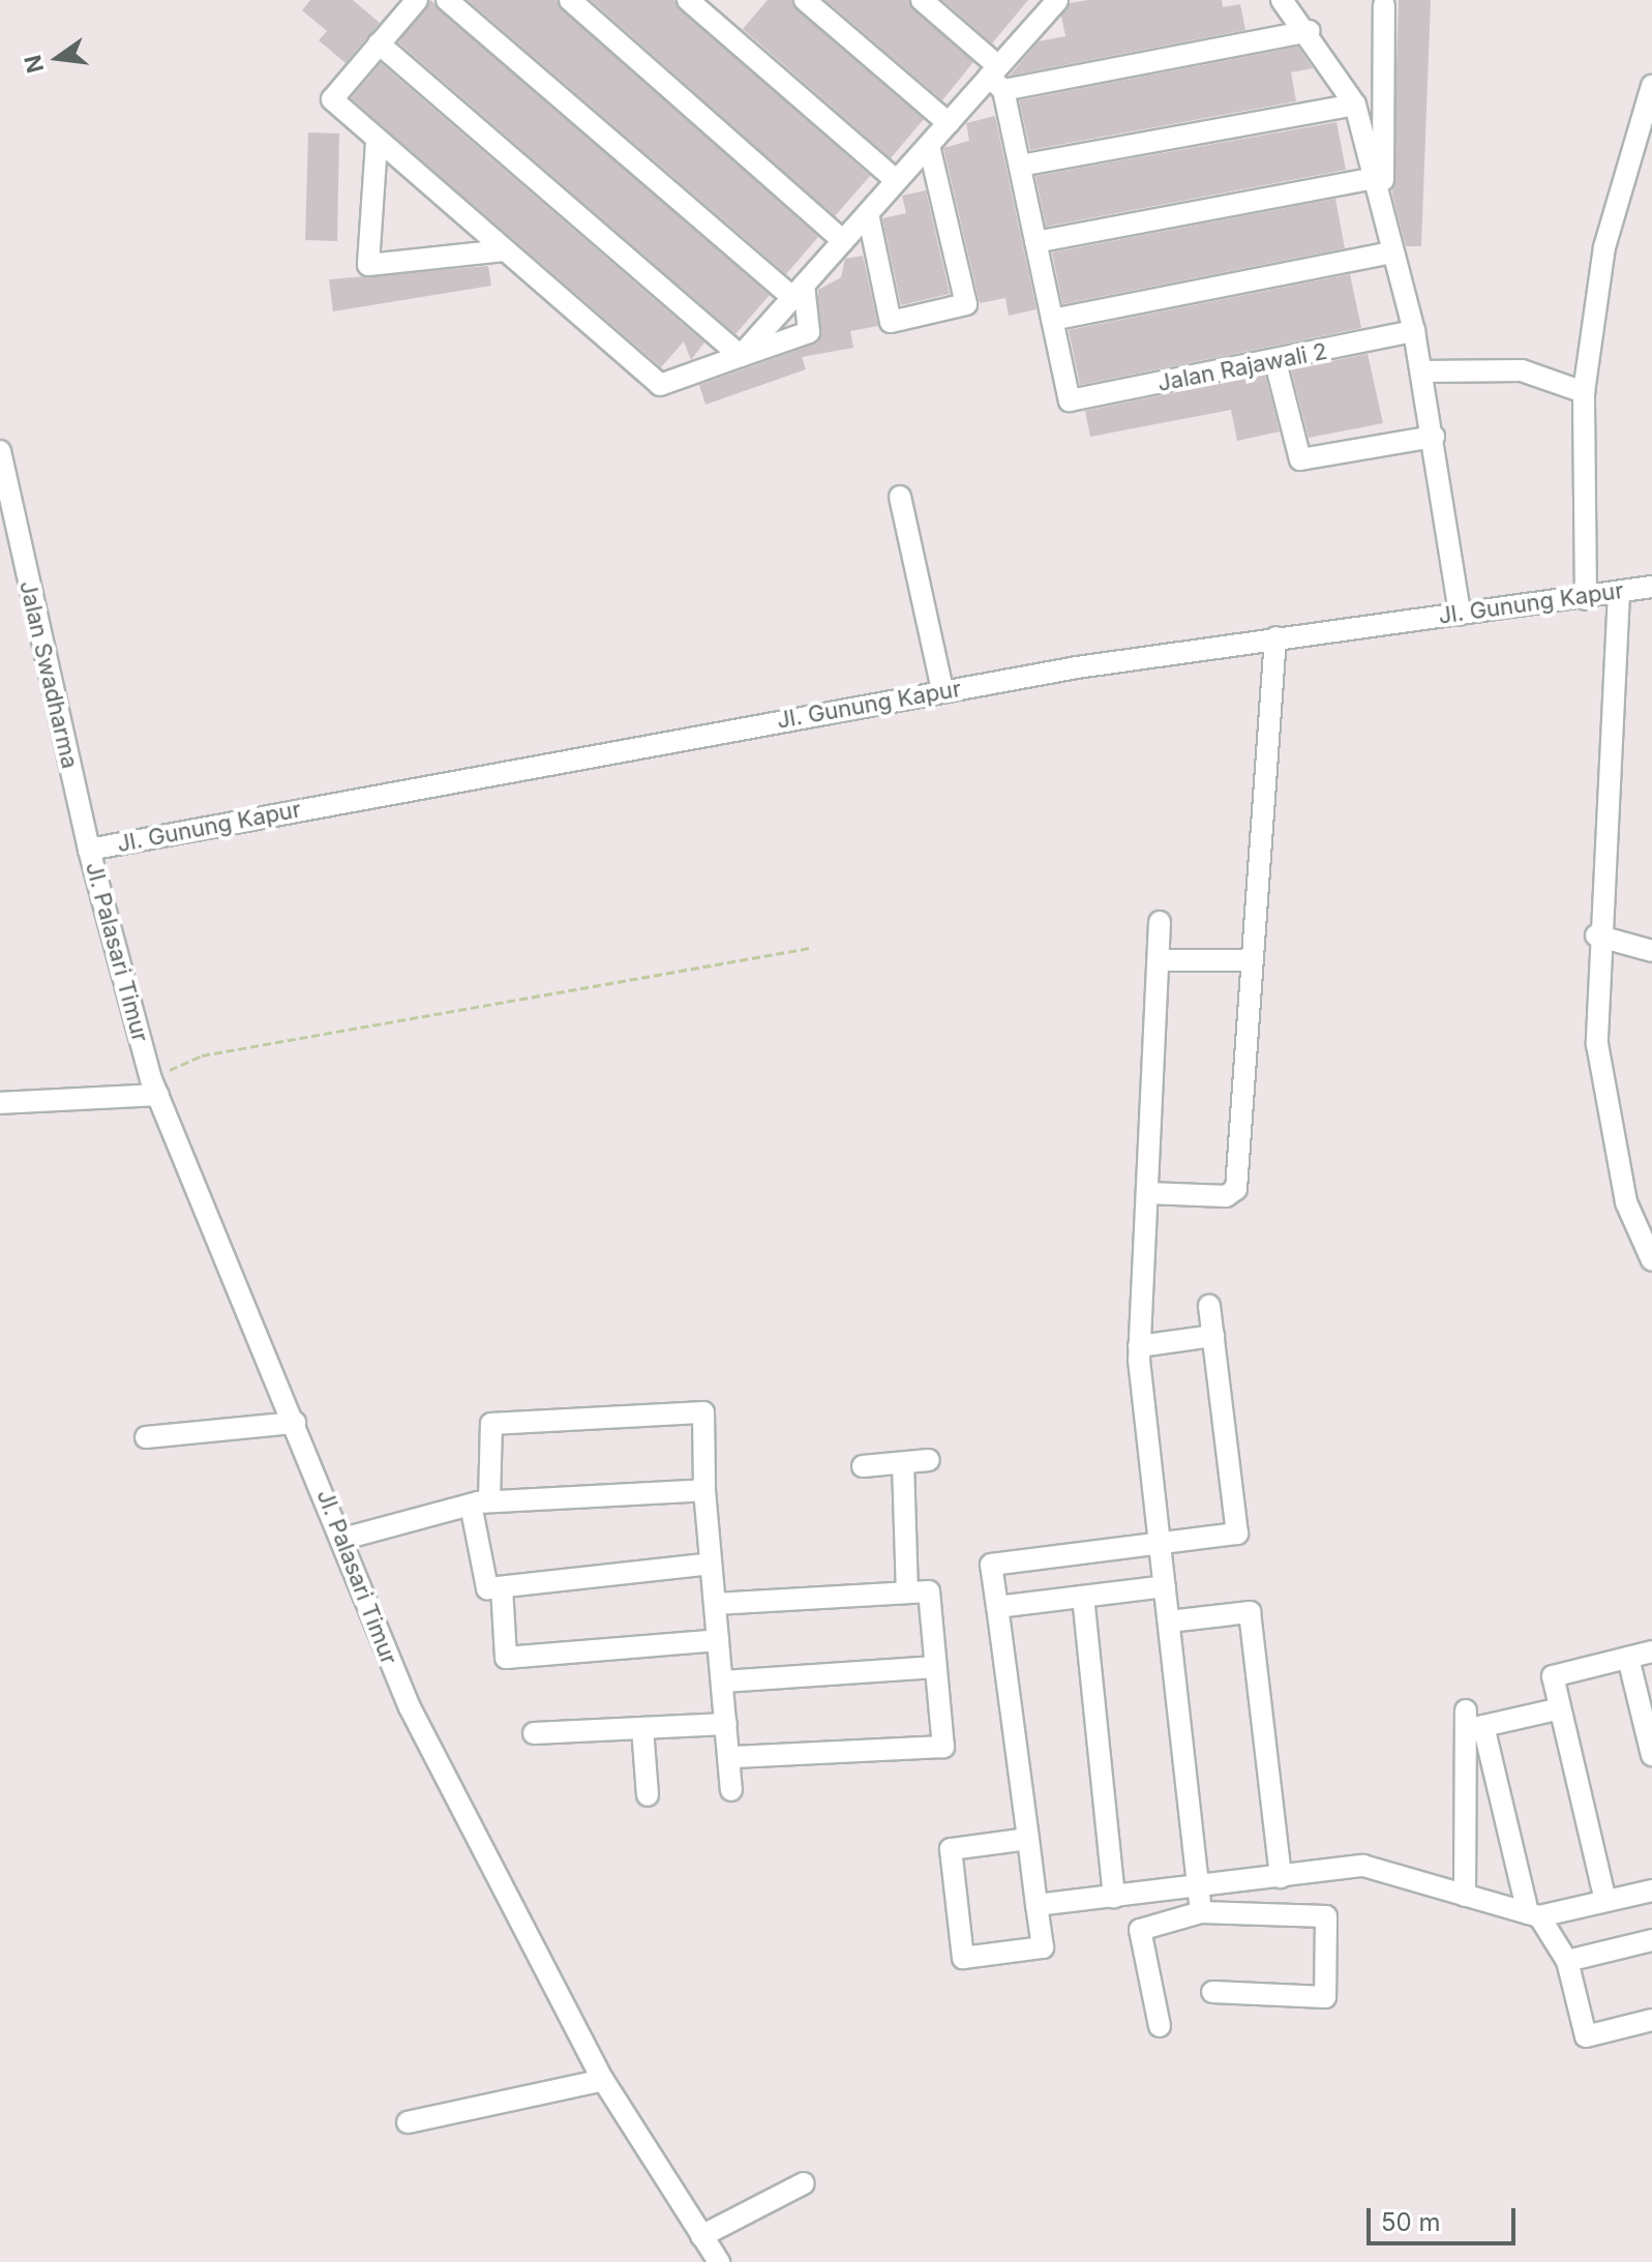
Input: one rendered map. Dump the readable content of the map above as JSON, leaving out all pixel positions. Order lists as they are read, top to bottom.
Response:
{
  "streets": {
    "street": [
      "Jalan Rajawali 2",
      "Jl. Gunung Kapur",
      "Jalan Swadharma",
      "Jl. Palasari Timur"
    ]
  },
  "crossings": [
    ["Jl. Gunung Kapur", "Jalan Swadharma"],
    ["Jl. Gunung Kapur", "Jl. Palasari Timur"],
    ["Jalan Swadharma", "Jl. Palasari Timur"]
  ],
  "scale_bar": "50 m",
  "north": "left"
}
